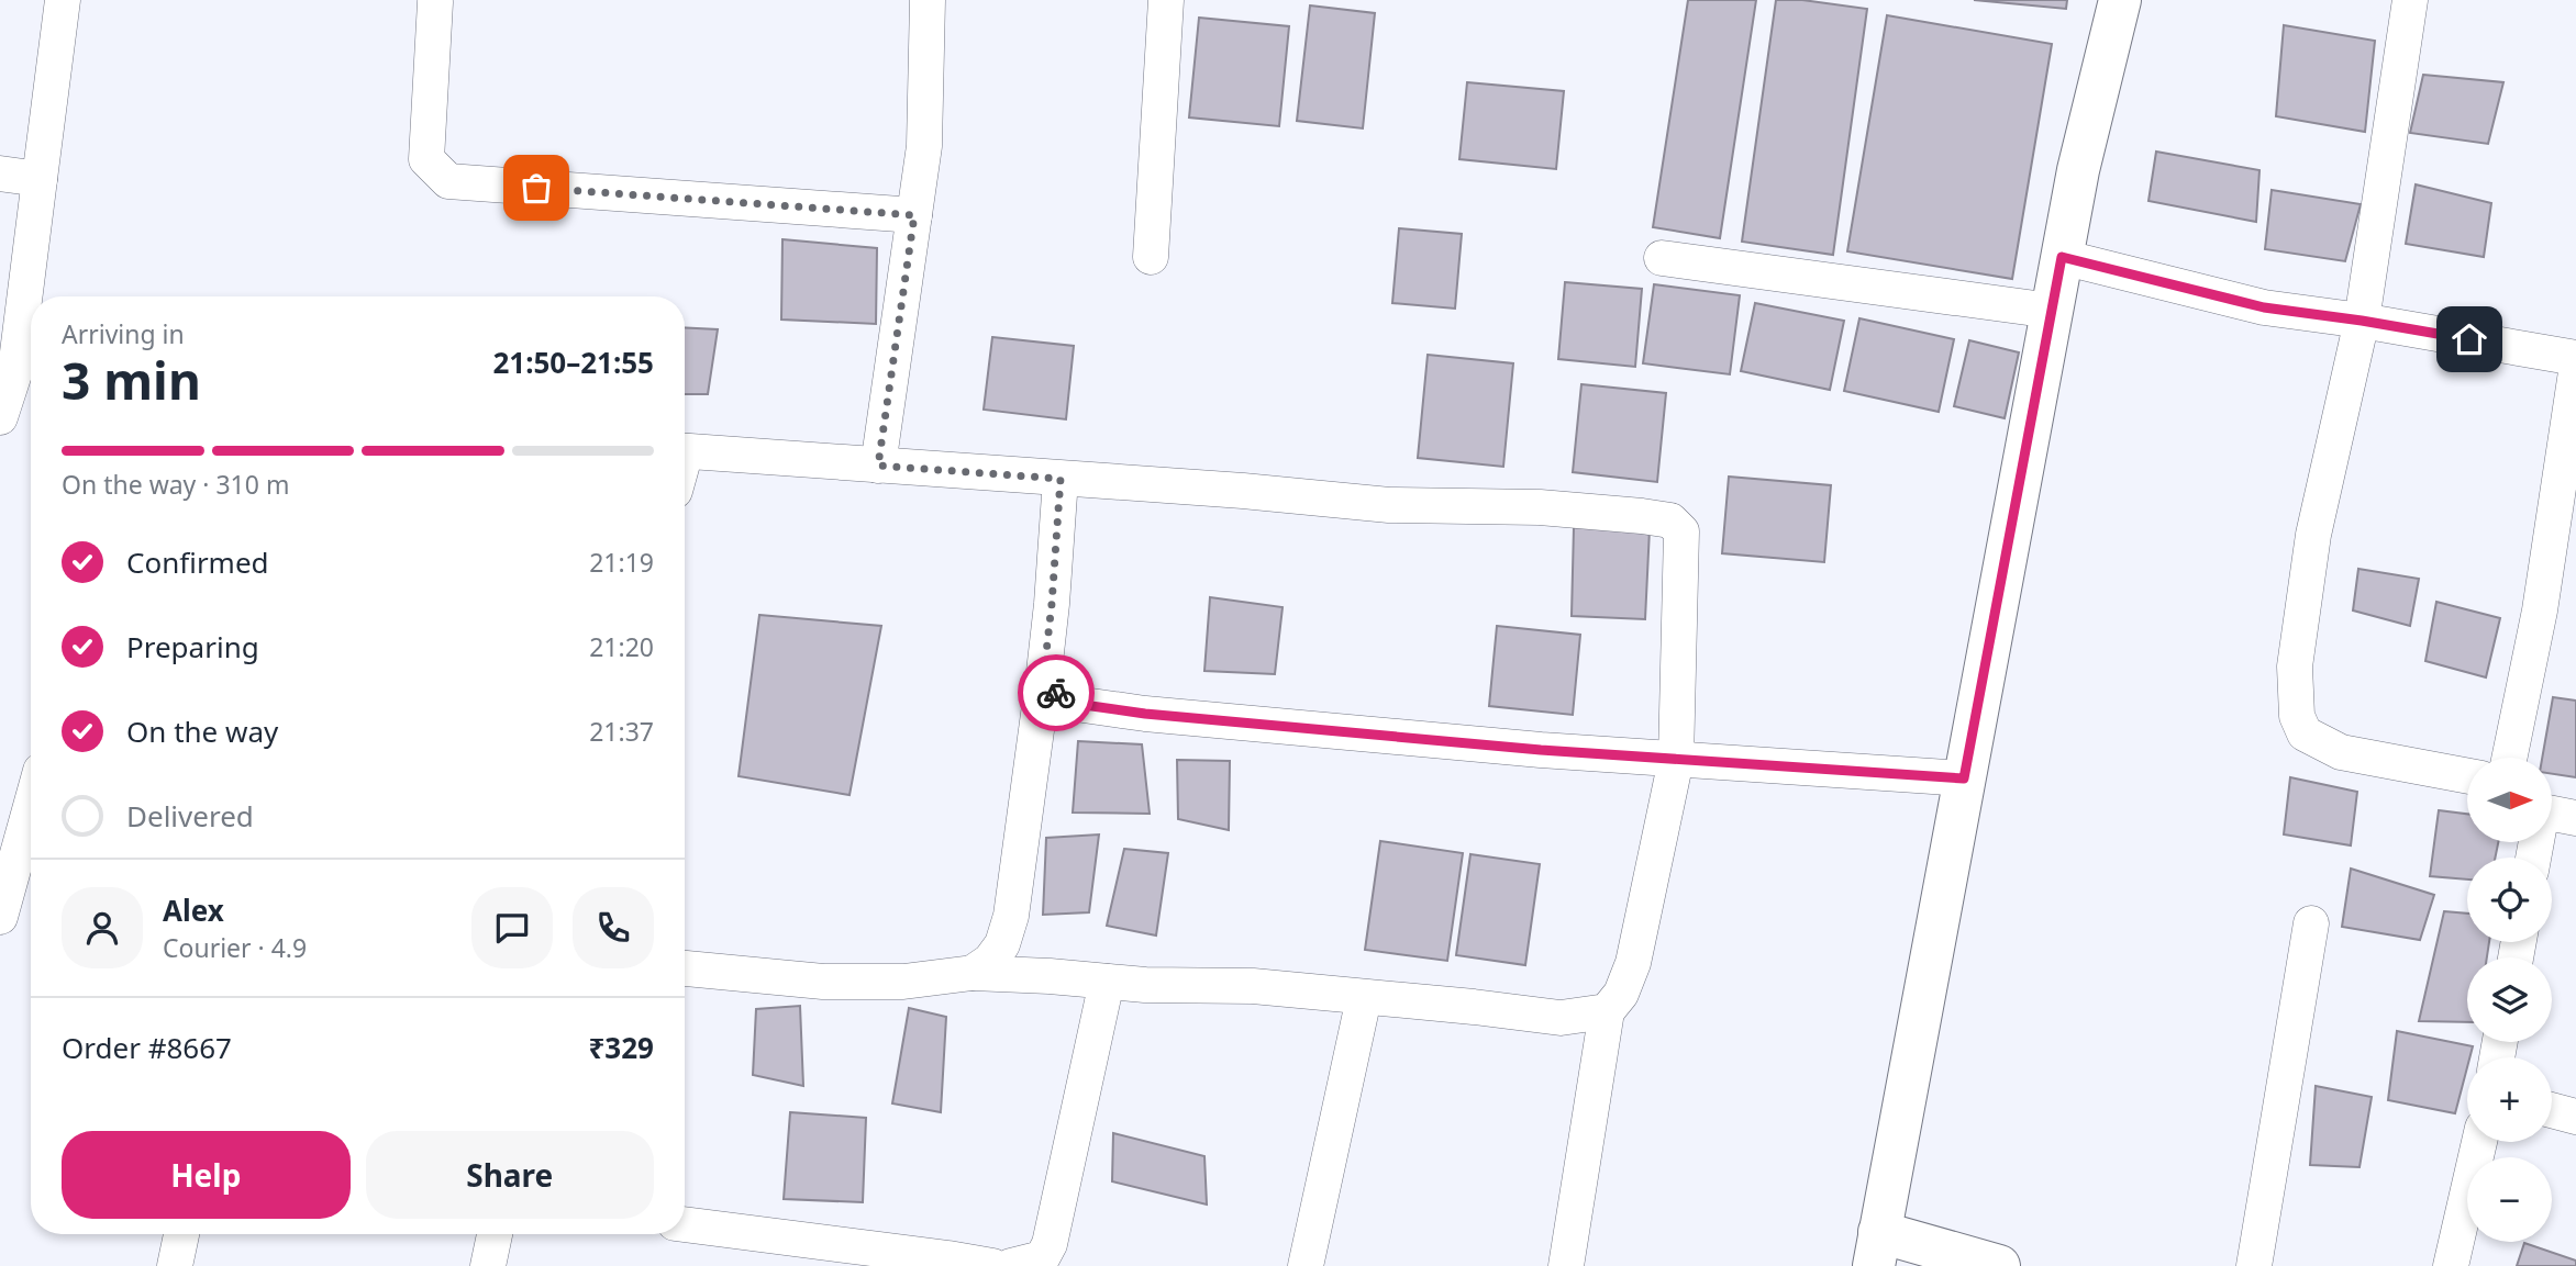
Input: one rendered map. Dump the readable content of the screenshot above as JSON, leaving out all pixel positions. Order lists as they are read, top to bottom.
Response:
{
  "north": "right",
  "page": {
    "heading": ["3 min", "Arriving in", "21:50–21:55"],
    "panel": [
      "Alex",
      "Courier · 4.9",
      "Order #8667",
      "₹329"
    ],
    "bar": "On the way · 310 m",
    "list": [
      ["Confirmed", "21:19"],
      ["Preparing", "21:20"],
      ["On the way", "21:37"],
      "Delivered"
    ],
    "map_buttons": ["+", "−"],
    "buttons": ["Help", "Share"]
  }
}
